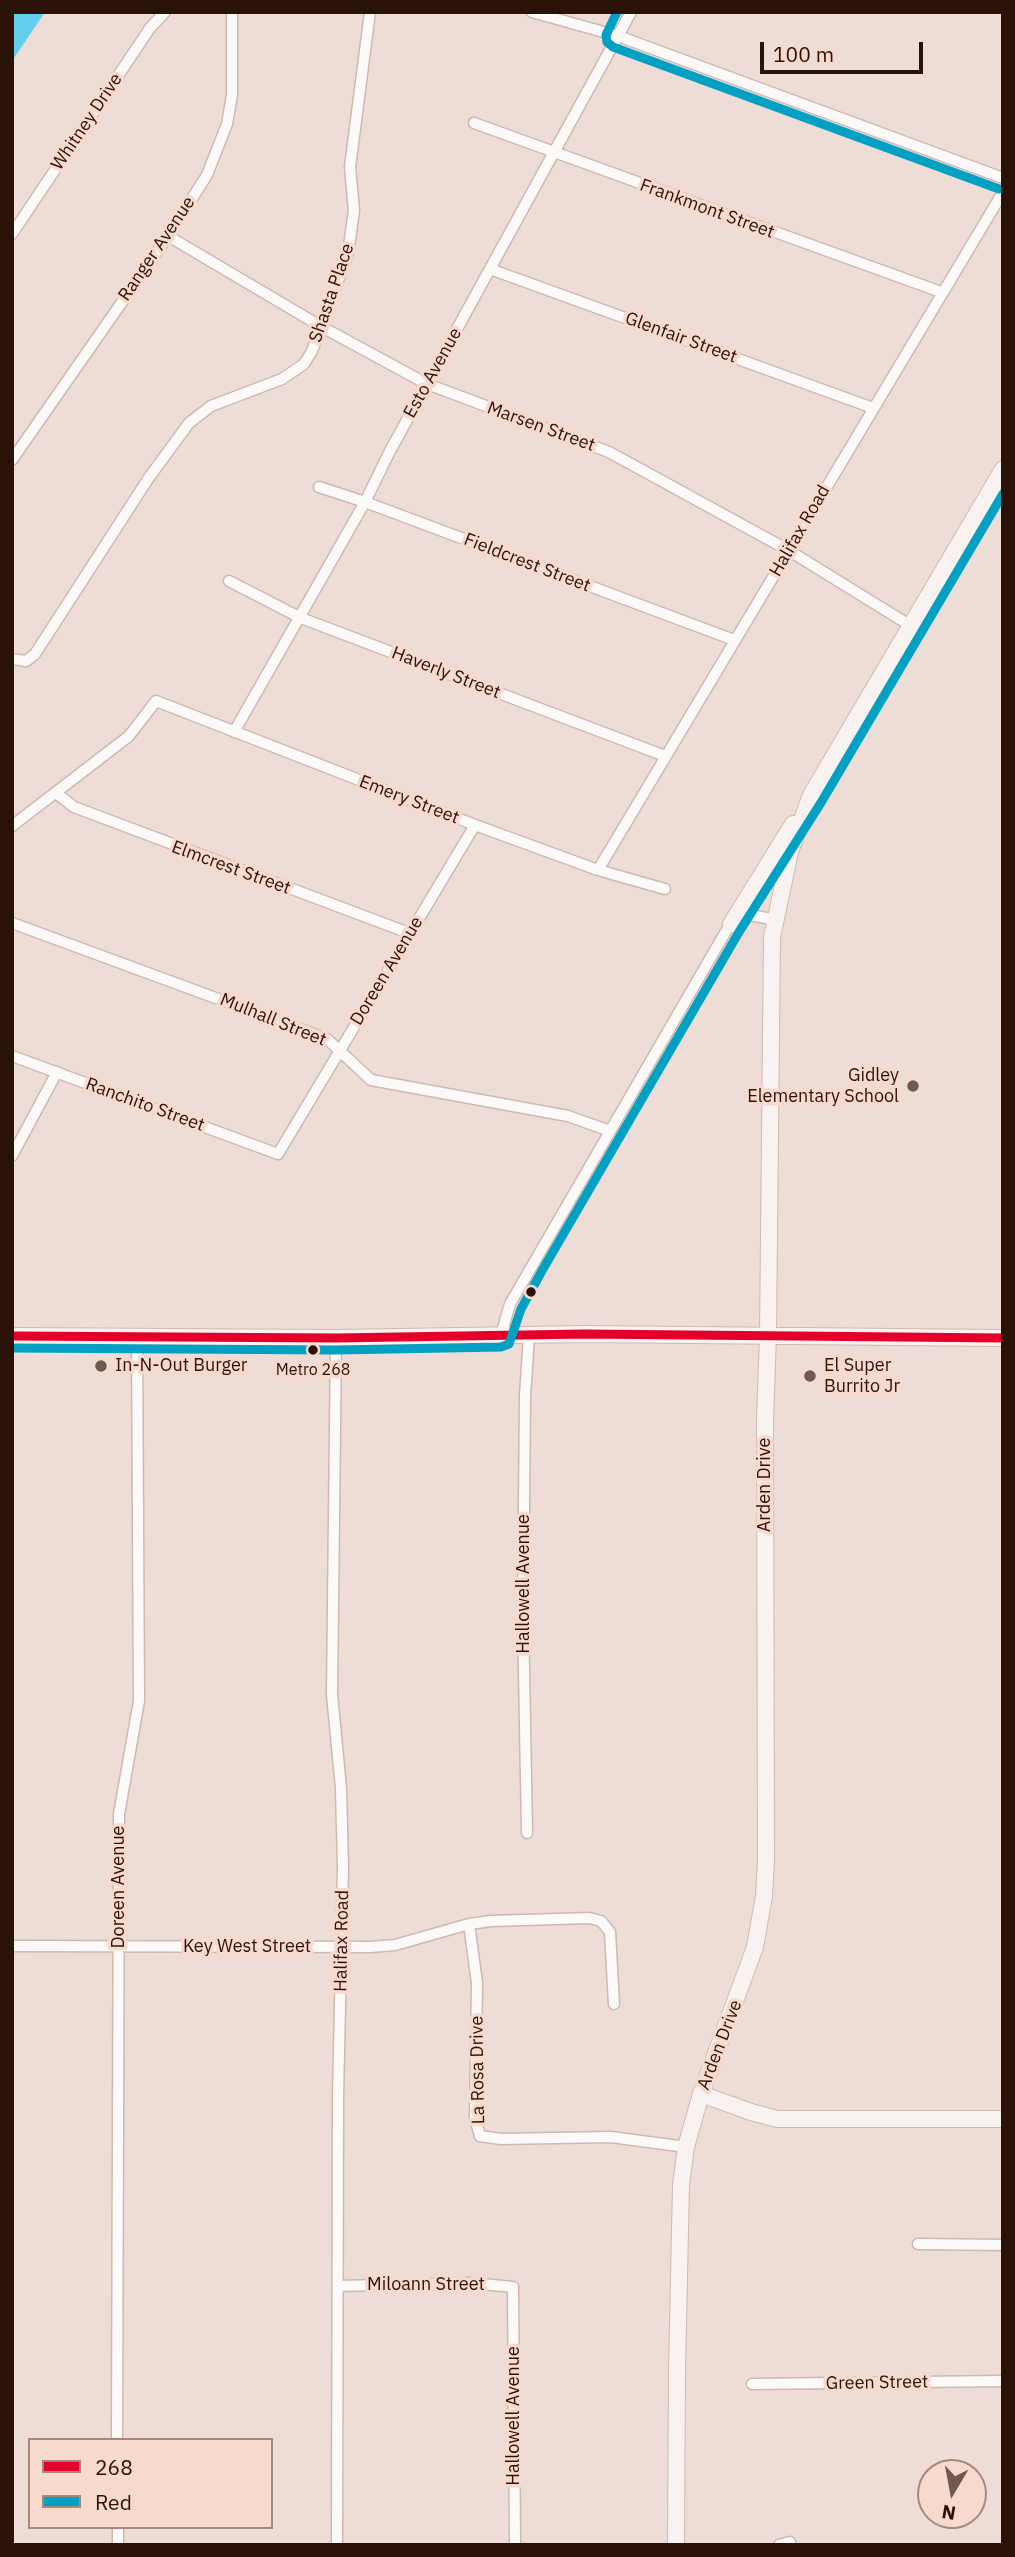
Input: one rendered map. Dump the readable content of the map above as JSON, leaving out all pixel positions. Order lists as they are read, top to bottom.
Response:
{
  "streets": {
    "street": [
      "Whitney Drive",
      "Frankmont Street",
      "Ranger Avenue",
      "Shasta Place",
      "Glenfair Street",
      "Esto Avenue",
      "Marsen Street",
      "Halifax Road",
      "Fieldcrest Street",
      "Haverly Street",
      "Emery Street",
      "Elmcrest Street",
      "Doreen Avenue",
      "Mulhall Street",
      "Ranchito Street",
      "Arden Drive",
      "Hallowell Avenue",
      "Key West Street",
      "La Rosa Drive",
      "Miloann Street",
      "Green Street"
    ]
  },
  "crossings": [
    ["Frankmont Street", "Esto Avenue"],
    ["Frankmont Street", "Halifax Road"],
    ["Ranger Avenue", "Marsen Street"],
    ["Shasta Place", "Marsen Street"],
    ["Glenfair Street", "Esto Avenue"],
    ["Glenfair Street", "Halifax Road"],
    ["Esto Avenue", "Marsen Street"],
    ["Esto Avenue", "Fieldcrest Street"],
    ["Esto Avenue", "Haverly Street"],
    ["Esto Avenue", "Emery Street"],
    ["Marsen Street", "Halifax Road"],
    ["Marsen Street", "Arden Drive"],
    ["Halifax Road", "Fieldcrest Street"],
    ["Halifax Road", "Haverly Street"],
    ["Halifax Road", "Emery Street"],
    ["Halifax Road", "Key West Street"],
    ["Halifax Road", "Miloann Street"],
    ["Emery Street", "Elmcrest Street"],
    ["Emery Street", "Doreen Avenue"],
    ["Elmcrest Street", "Doreen Avenue"],
    ["Doreen Avenue", "Mulhall Street"],
    ["Doreen Avenue", "Ranchito Street"],
    ["Doreen Avenue", "Key West Street"],
    ["Arden Drive", "La Rosa Drive"],
    ["Hallowell Avenue", "Miloann Street"],
    ["Key West Street", "La Rosa Drive"]
  ],
  "places": [
    "Gidley Elementary School",
    "Metro 268",
    "In-N-Out Burger",
    "El Super Burrito Jr"
  ],
  "lines": ["transit line Red", "transit line 268"],
  "legend": ["268", "Red"],
  "scale_bar": "100 m",
  "north": "bottom"
}
